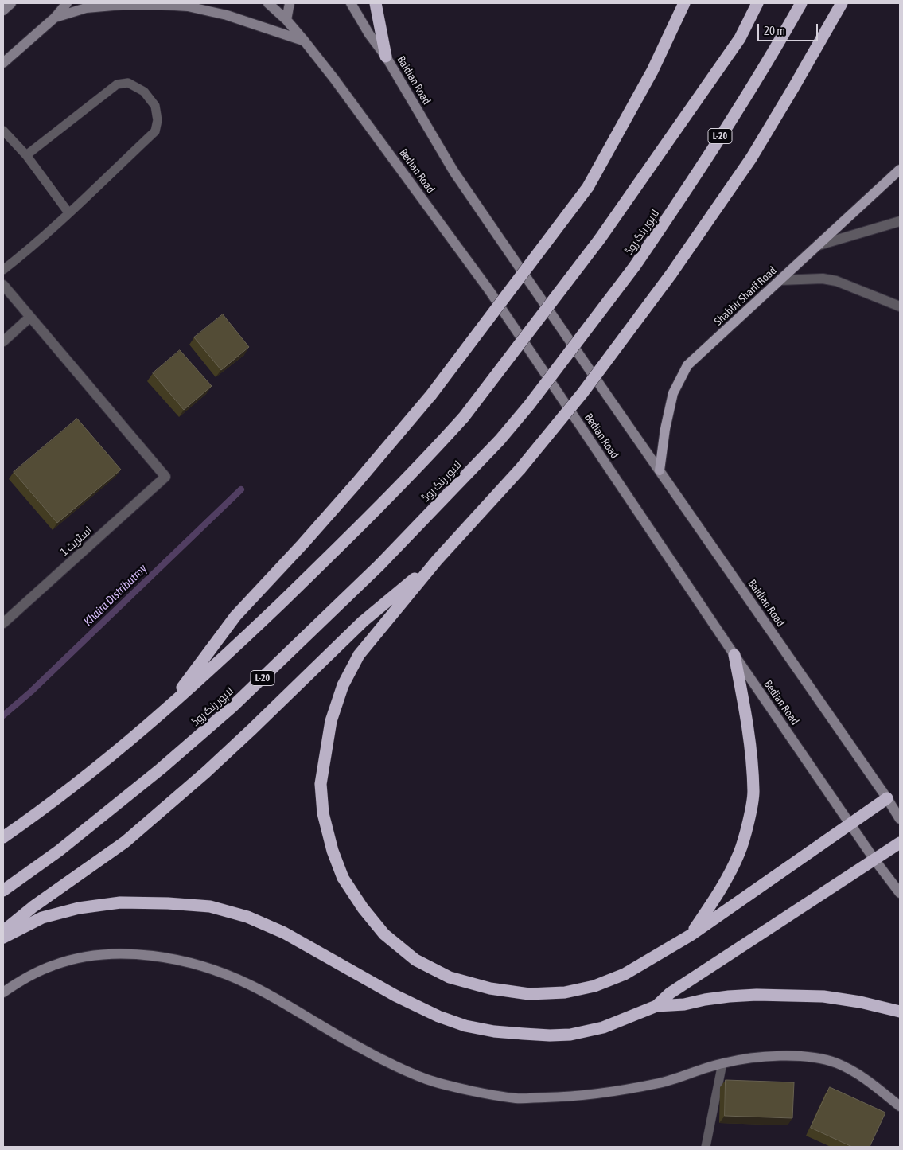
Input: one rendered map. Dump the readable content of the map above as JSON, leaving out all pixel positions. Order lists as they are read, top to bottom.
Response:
{
  "streets": {
    "highway": ["L-20", "لاہور رنگ روڈ"],
    "main road": ["Baidian Road", "Bedian Road", "Shabbir Sharif Road"],
    "street": ["اسٹریٹ 1"]
  },
  "crossings": [
    ["Baidian Road", "Shabbir Sharif Road"]
  ],
  "water": ["Khaira Distributroy"],
  "scale_bar": "20 m"
}
